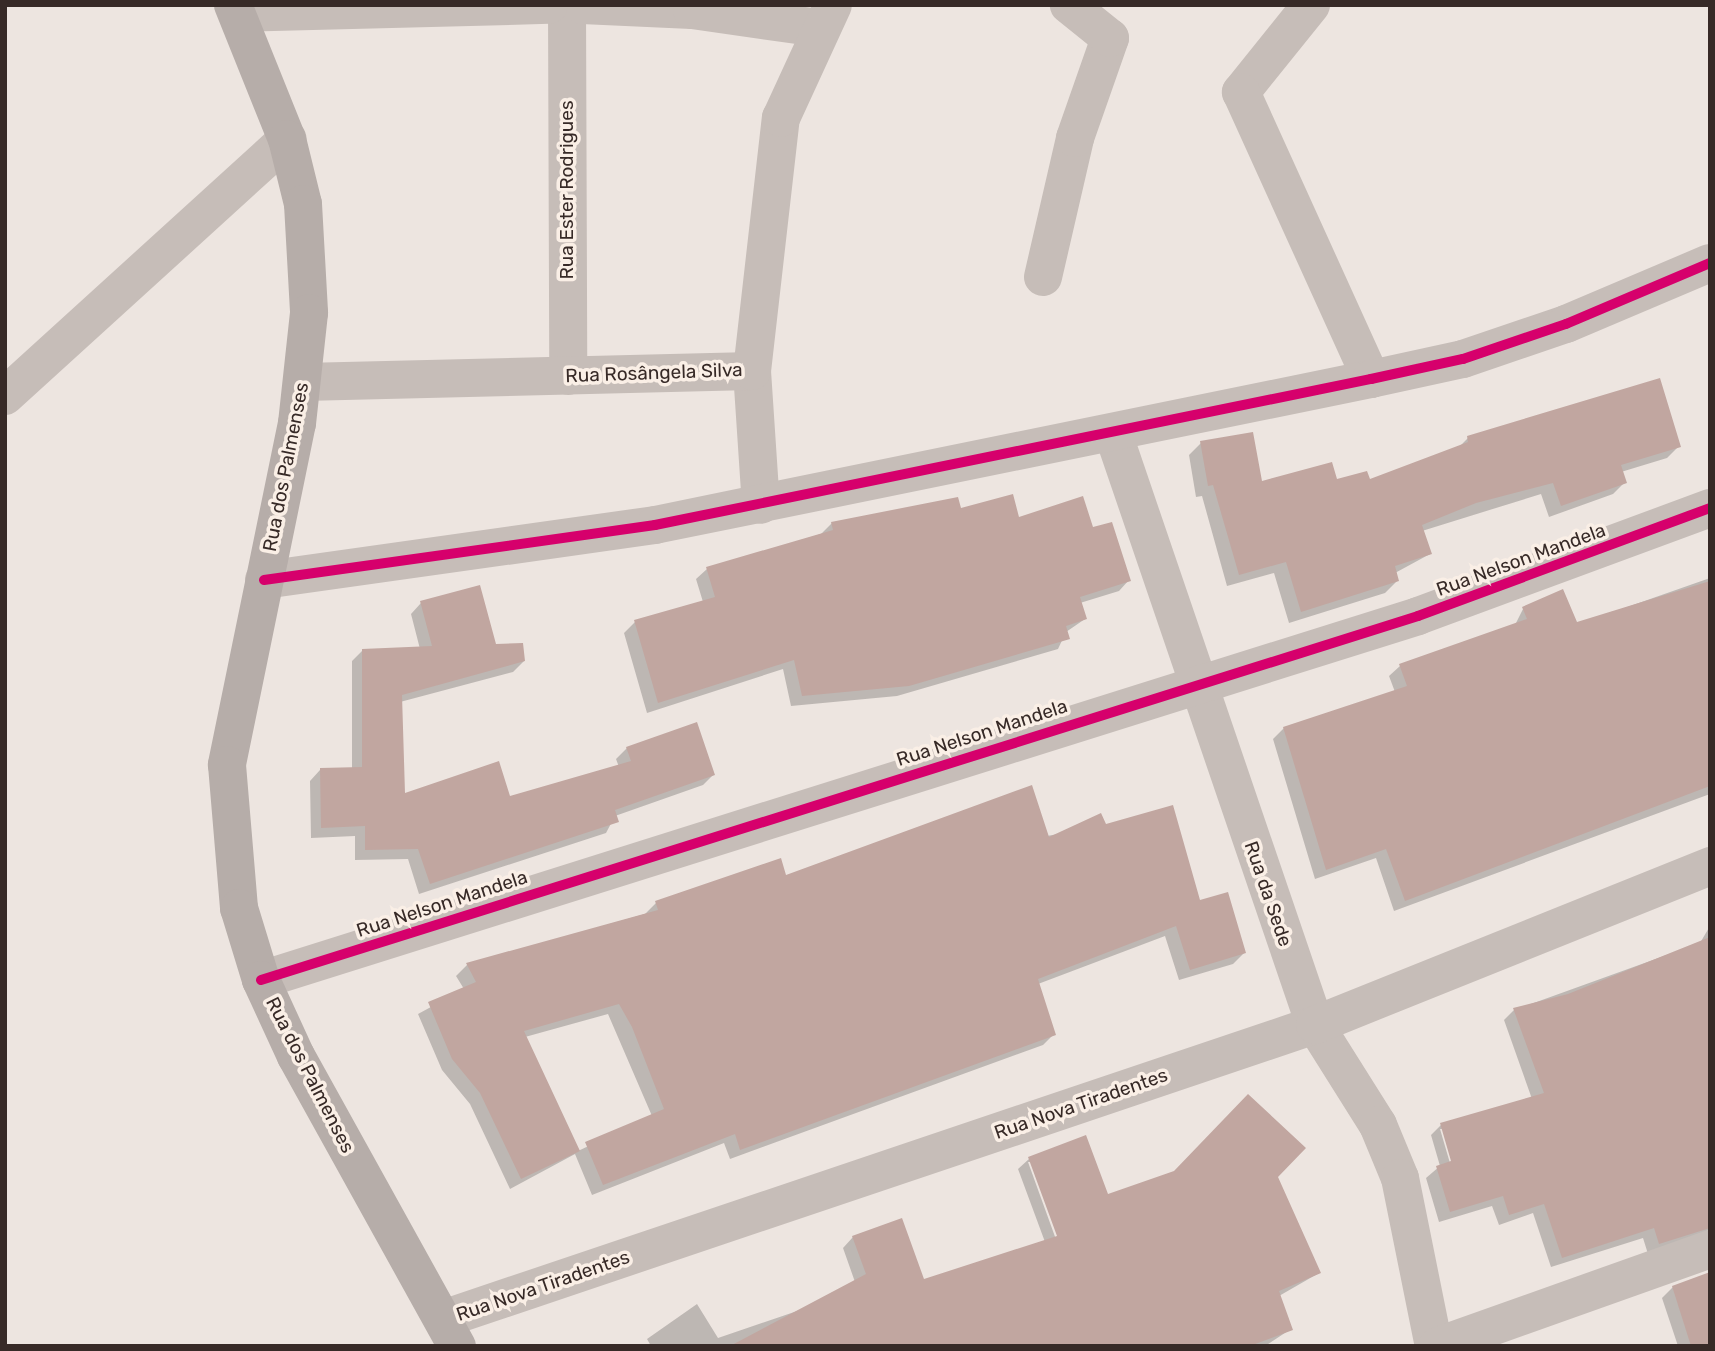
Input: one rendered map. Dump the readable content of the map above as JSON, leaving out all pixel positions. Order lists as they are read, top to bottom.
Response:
{
  "streets": {
    "street": [
      "Rua Ester Rodrigues",
      "Rua Rosângela Silva",
      "Rua dos Palmenses",
      "Rua Nelson Mandela",
      "Rua da Sede",
      "Rua Nova Tiradentes"
    ]
  },
  "crossings": [
    ["Rua Ester Rodrigues", "Rua Rosângela Silva"],
    ["Rua Rosângela Silva", "Rua dos Palmenses"],
    ["Rua dos Palmenses", "Rua Nelson Mandela"],
    ["Rua dos Palmenses", "Rua Nova Tiradentes"],
    ["Rua Nelson Mandela", "Rua da Sede"],
    ["Rua da Sede", "Rua Nova Tiradentes"]
  ]
}
